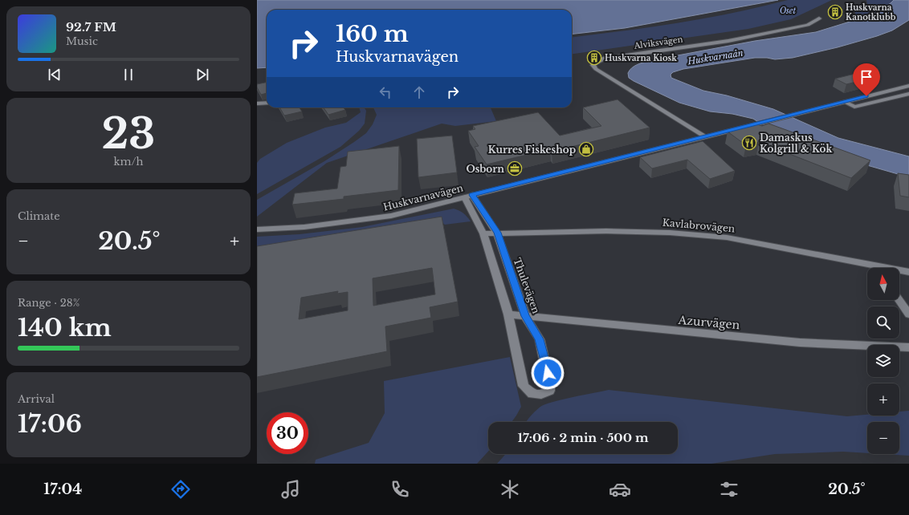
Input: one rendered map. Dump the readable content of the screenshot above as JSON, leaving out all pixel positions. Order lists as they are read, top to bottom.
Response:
{
  "streets": {
    "street": [
      "Alviksvägen",
      "Huskvarnavägen",
      "Kavlabrovägen",
      "Thulevägen",
      "Azurvägen"
    ]
  },
  "crossings": [
    ["Alviksvägen", "Huskvarnavägen"],
    ["Huskvarnavägen", "Thulevägen"],
    ["Kavlabrovägen", "Thulevägen"],
    ["Thulevägen", "Azurvägen"]
  ],
  "water": ["Huskvarnaån"],
  "parks": ["Oset"],
  "places": {
    "building": ["Huskvarna Kanotklubb", "Huskvarna Kiosk"],
    "restaurant": ["Damaskus Kolgrill & Kök"],
    "shop": ["Kurres Fiskeshop"],
    "office": ["Osborn"]
  },
  "north": "top",
  "page": {
    "turn": ["160 m", "Huskvarnavägen"],
    "song": ["92.7 FM", "Music"],
    "tile": [
      ["23", "km/h"],
      "Climate",
      ["Range · 28%", "140 km"],
      ["Arrival", "17:06"]
    ],
    "heat": ["−", "20.5°", "+"],
    "map_buttons": ["+", "−"],
    "limit": "30",
    "trip": "17:06 · 2 min · 500 m",
    "tabs": ["17:04", "20.5°"]
  }
}
